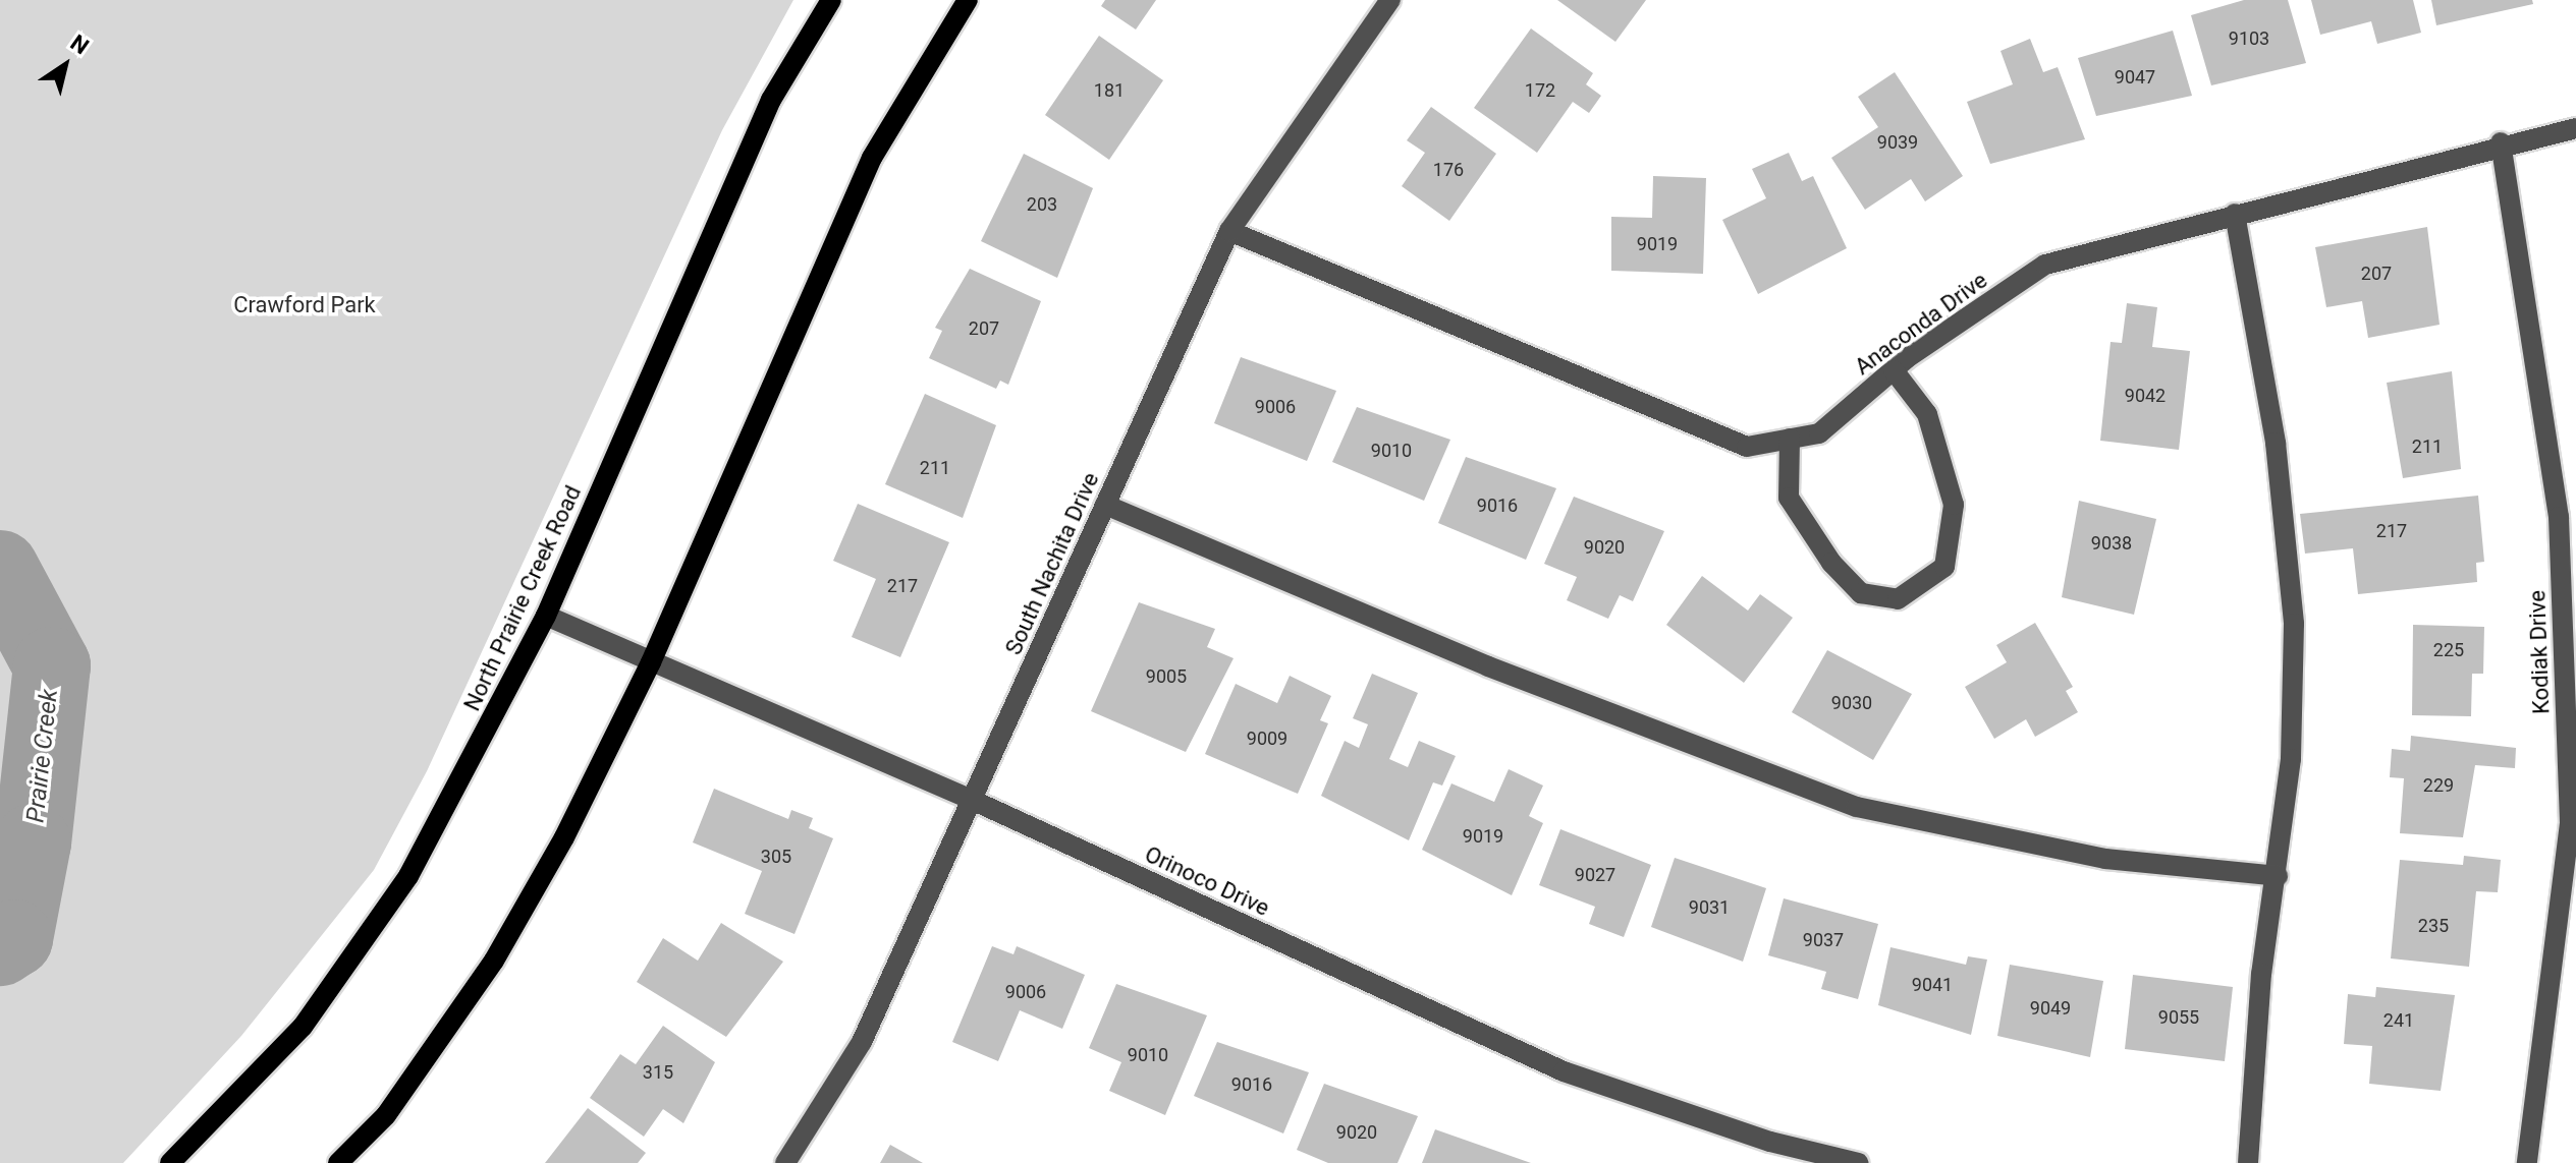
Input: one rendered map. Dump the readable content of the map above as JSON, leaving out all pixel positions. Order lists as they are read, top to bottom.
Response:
{
  "streets": {
    "main road": ["North Prairie Creek Road"],
    "street": [
      "Anaconda Drive",
      "South Nachita Drive",
      "Kodiak Drive",
      "Orinoco Drive"
    ]
  },
  "crossings": [
    ["Anaconda Drive", "South Nachita Drive"],
    ["Anaconda Drive", "Kodiak Drive"],
    ["South Nachita Drive", "Orinoco Drive"],
    ["North Prairie Creek Road", "Orinoco Drive"]
  ],
  "water": ["Prairie Creek"],
  "parks": ["Crawford Park"],
  "house_numbers": [
    "9103",
    "9047",
    "181",
    "172",
    "9039",
    "176",
    "203",
    "9019",
    "207",
    "207",
    "9042",
    "9006",
    "211",
    "9010",
    "211",
    "9016",
    "217",
    "9038",
    "9020",
    "217",
    "225",
    "9005",
    "9030",
    "9009",
    "229",
    "9019",
    "305",
    "9027",
    "9031",
    "235",
    "9037",
    "9041",
    "9006",
    "9049",
    "9055",
    "241",
    "9010",
    "315",
    "9016",
    "9020"
  ],
  "north": "top right"
}
